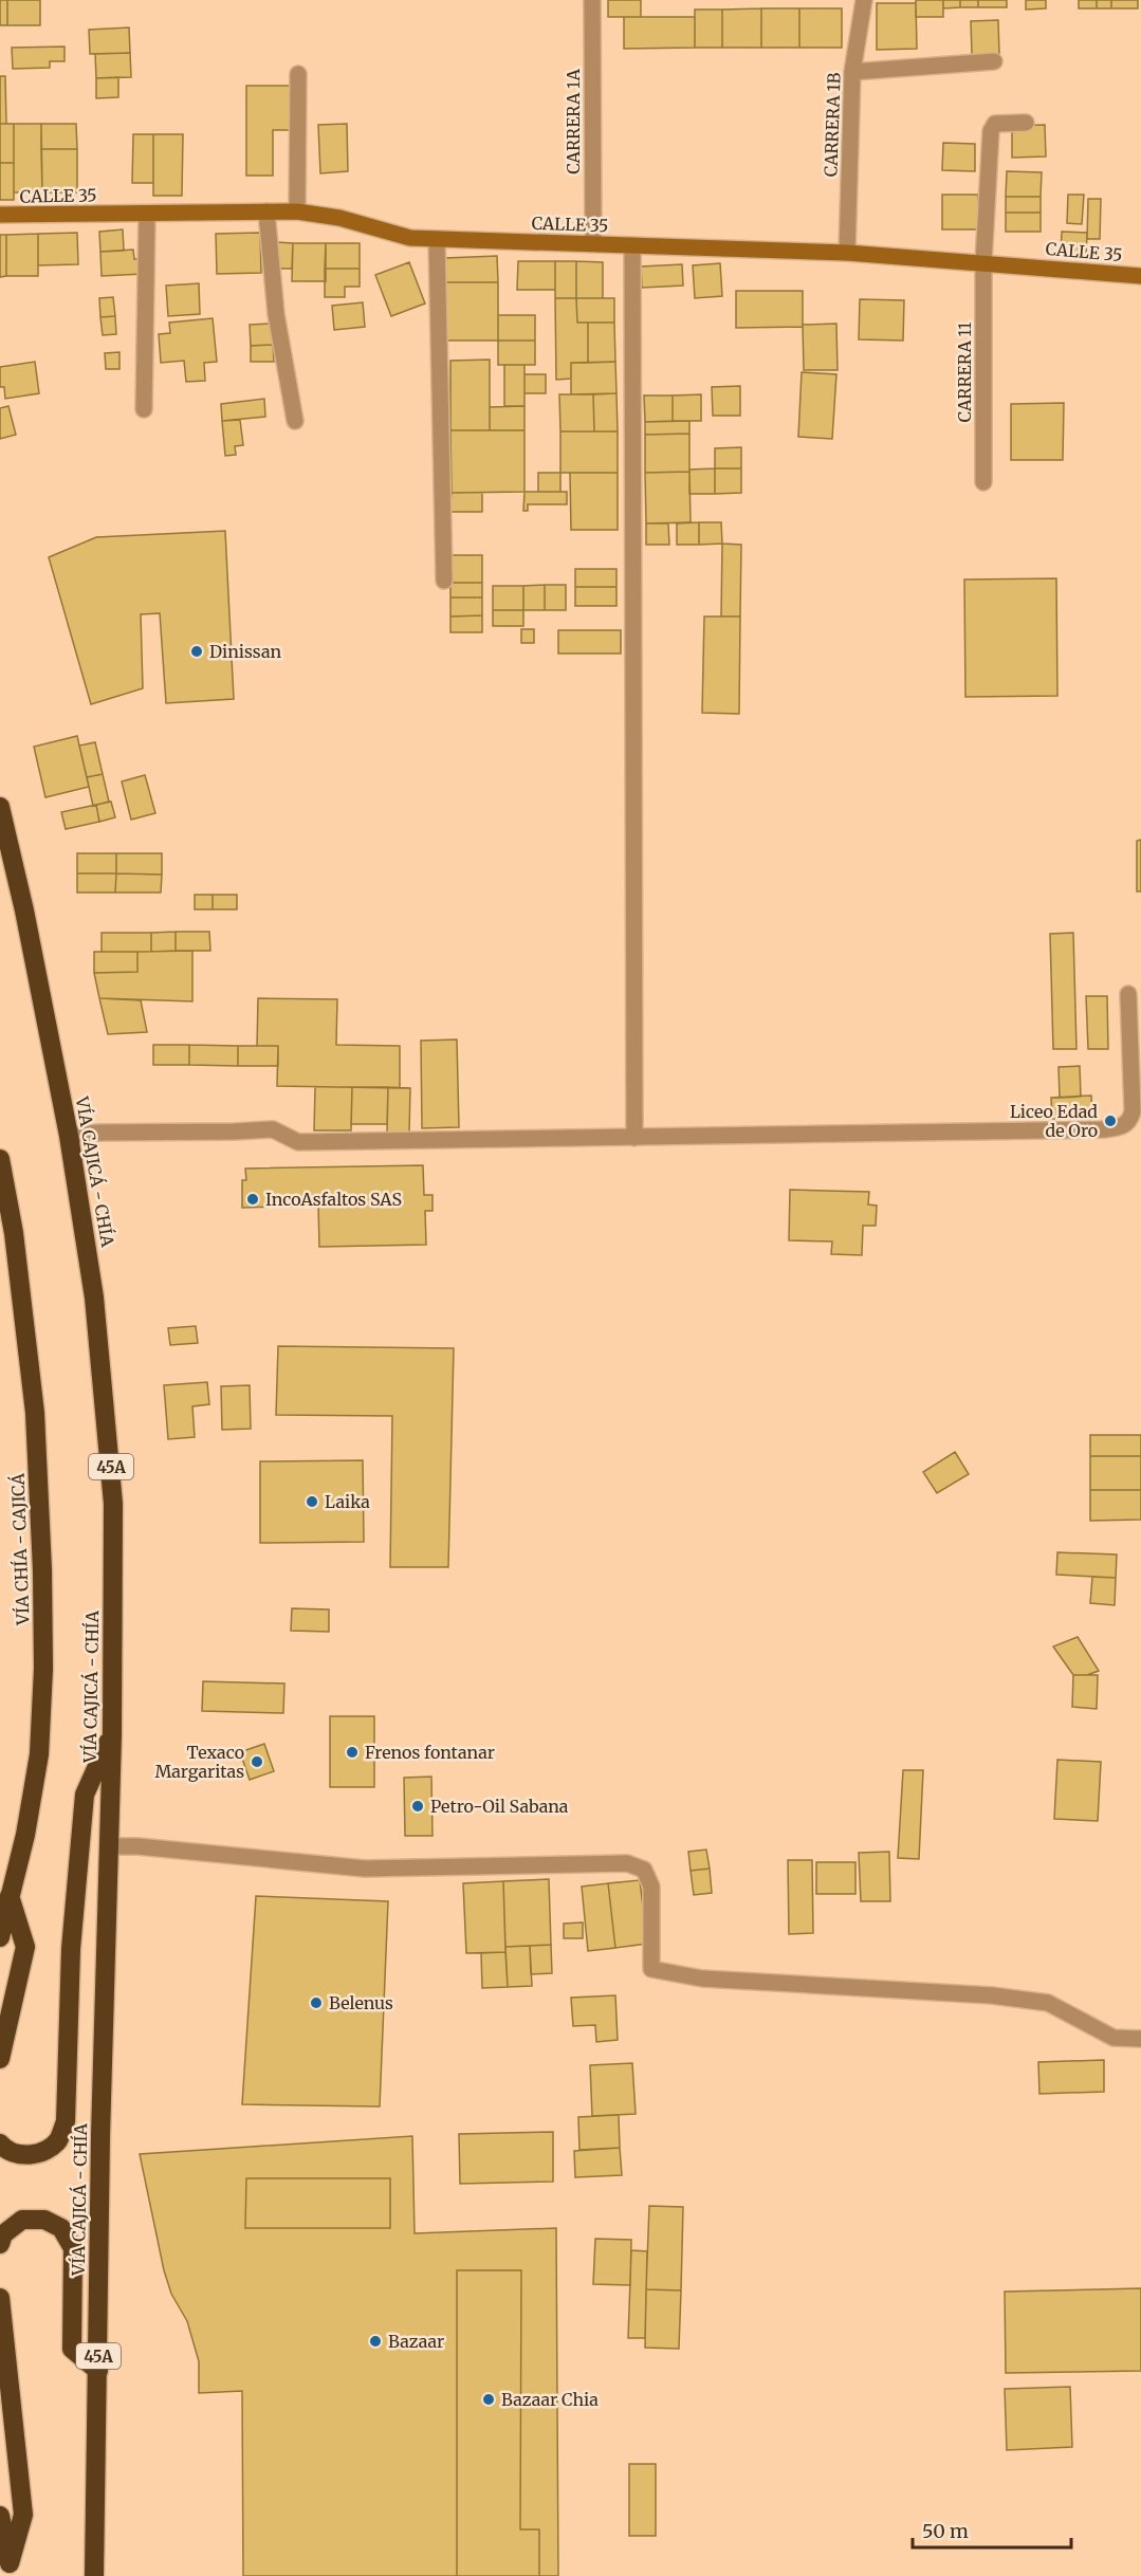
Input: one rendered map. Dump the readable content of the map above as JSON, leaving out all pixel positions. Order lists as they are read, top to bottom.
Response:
{
  "streets": {
    "highway": ["VÍA CAJICÁ - CHÍA", "45A", "VÍA CHÍA - CAJICÁ"],
    "street": [
      "CARRERA 1A",
      "CARRERA 1B",
      "CALLE 35",
      "CARRERA 11"
    ]
  },
  "crossings": [
    ["CARRERA 1A", "CALLE 35"],
    ["CARRERA 1B", "CALLE 35"],
    ["CALLE 35", "CARRERA 11"]
  ],
  "places": [
    "Dinissan",
    "Liceo Edad de Oro",
    "IncoAsfaltos SAS",
    "Laika",
    "Frenos fontanar",
    "Texaco Margaritas",
    "Petro-Oil Sabana",
    "Belenus",
    "Bazaar",
    "Bazaar Chia"
  ],
  "scale_bar": "50 m"
}
